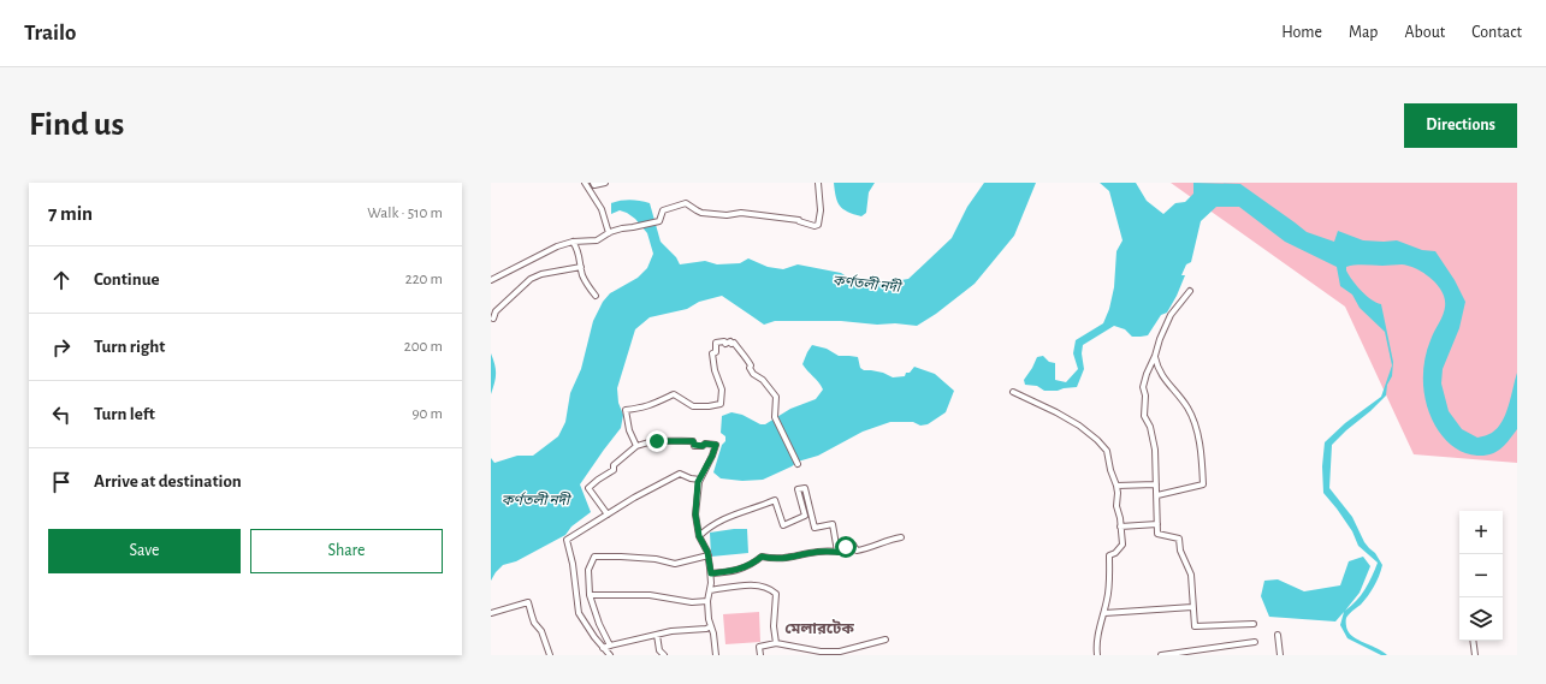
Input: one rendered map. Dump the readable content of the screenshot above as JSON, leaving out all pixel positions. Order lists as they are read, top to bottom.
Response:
{
  "districts": ["মেলারটেক"],
  "water": ["কর্ণতলী নদী"],
  "page": {
    "header": "Trailo",
    "nav": [
      "Home",
      "Map",
      "About",
      "Contact"
    ],
    "buttons": [
      "Directions",
      ["Save", "Share"]
    ],
    "title": "Find us",
    "heading": ["7 min", "Walk · 510 m"],
    "list": [
      ["Continue", "220 m"],
      ["Turn right", "200 m"],
      ["Turn left", "90 m"],
      "Arrive at destination"
    ],
    "map_buttons": ["+", "−"]
  }
}
